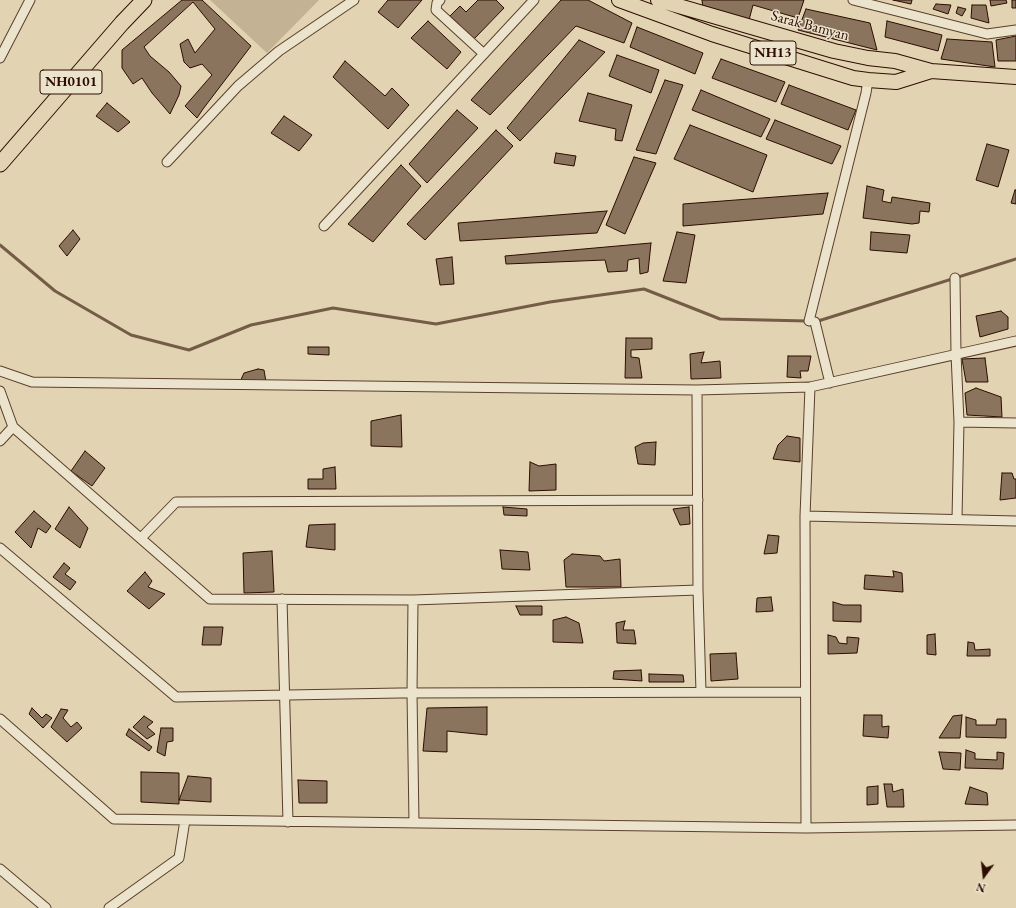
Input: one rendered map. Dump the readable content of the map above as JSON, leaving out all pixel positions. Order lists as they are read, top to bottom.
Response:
{
  "streets": {
    "highway": ["NH0101"],
    "main road": ["Sarak Bamyan", "NH13"]
  },
  "crossings": [
    ["Sarak Bamyan", "NH13"]
  ],
  "north": "bottom"
}
